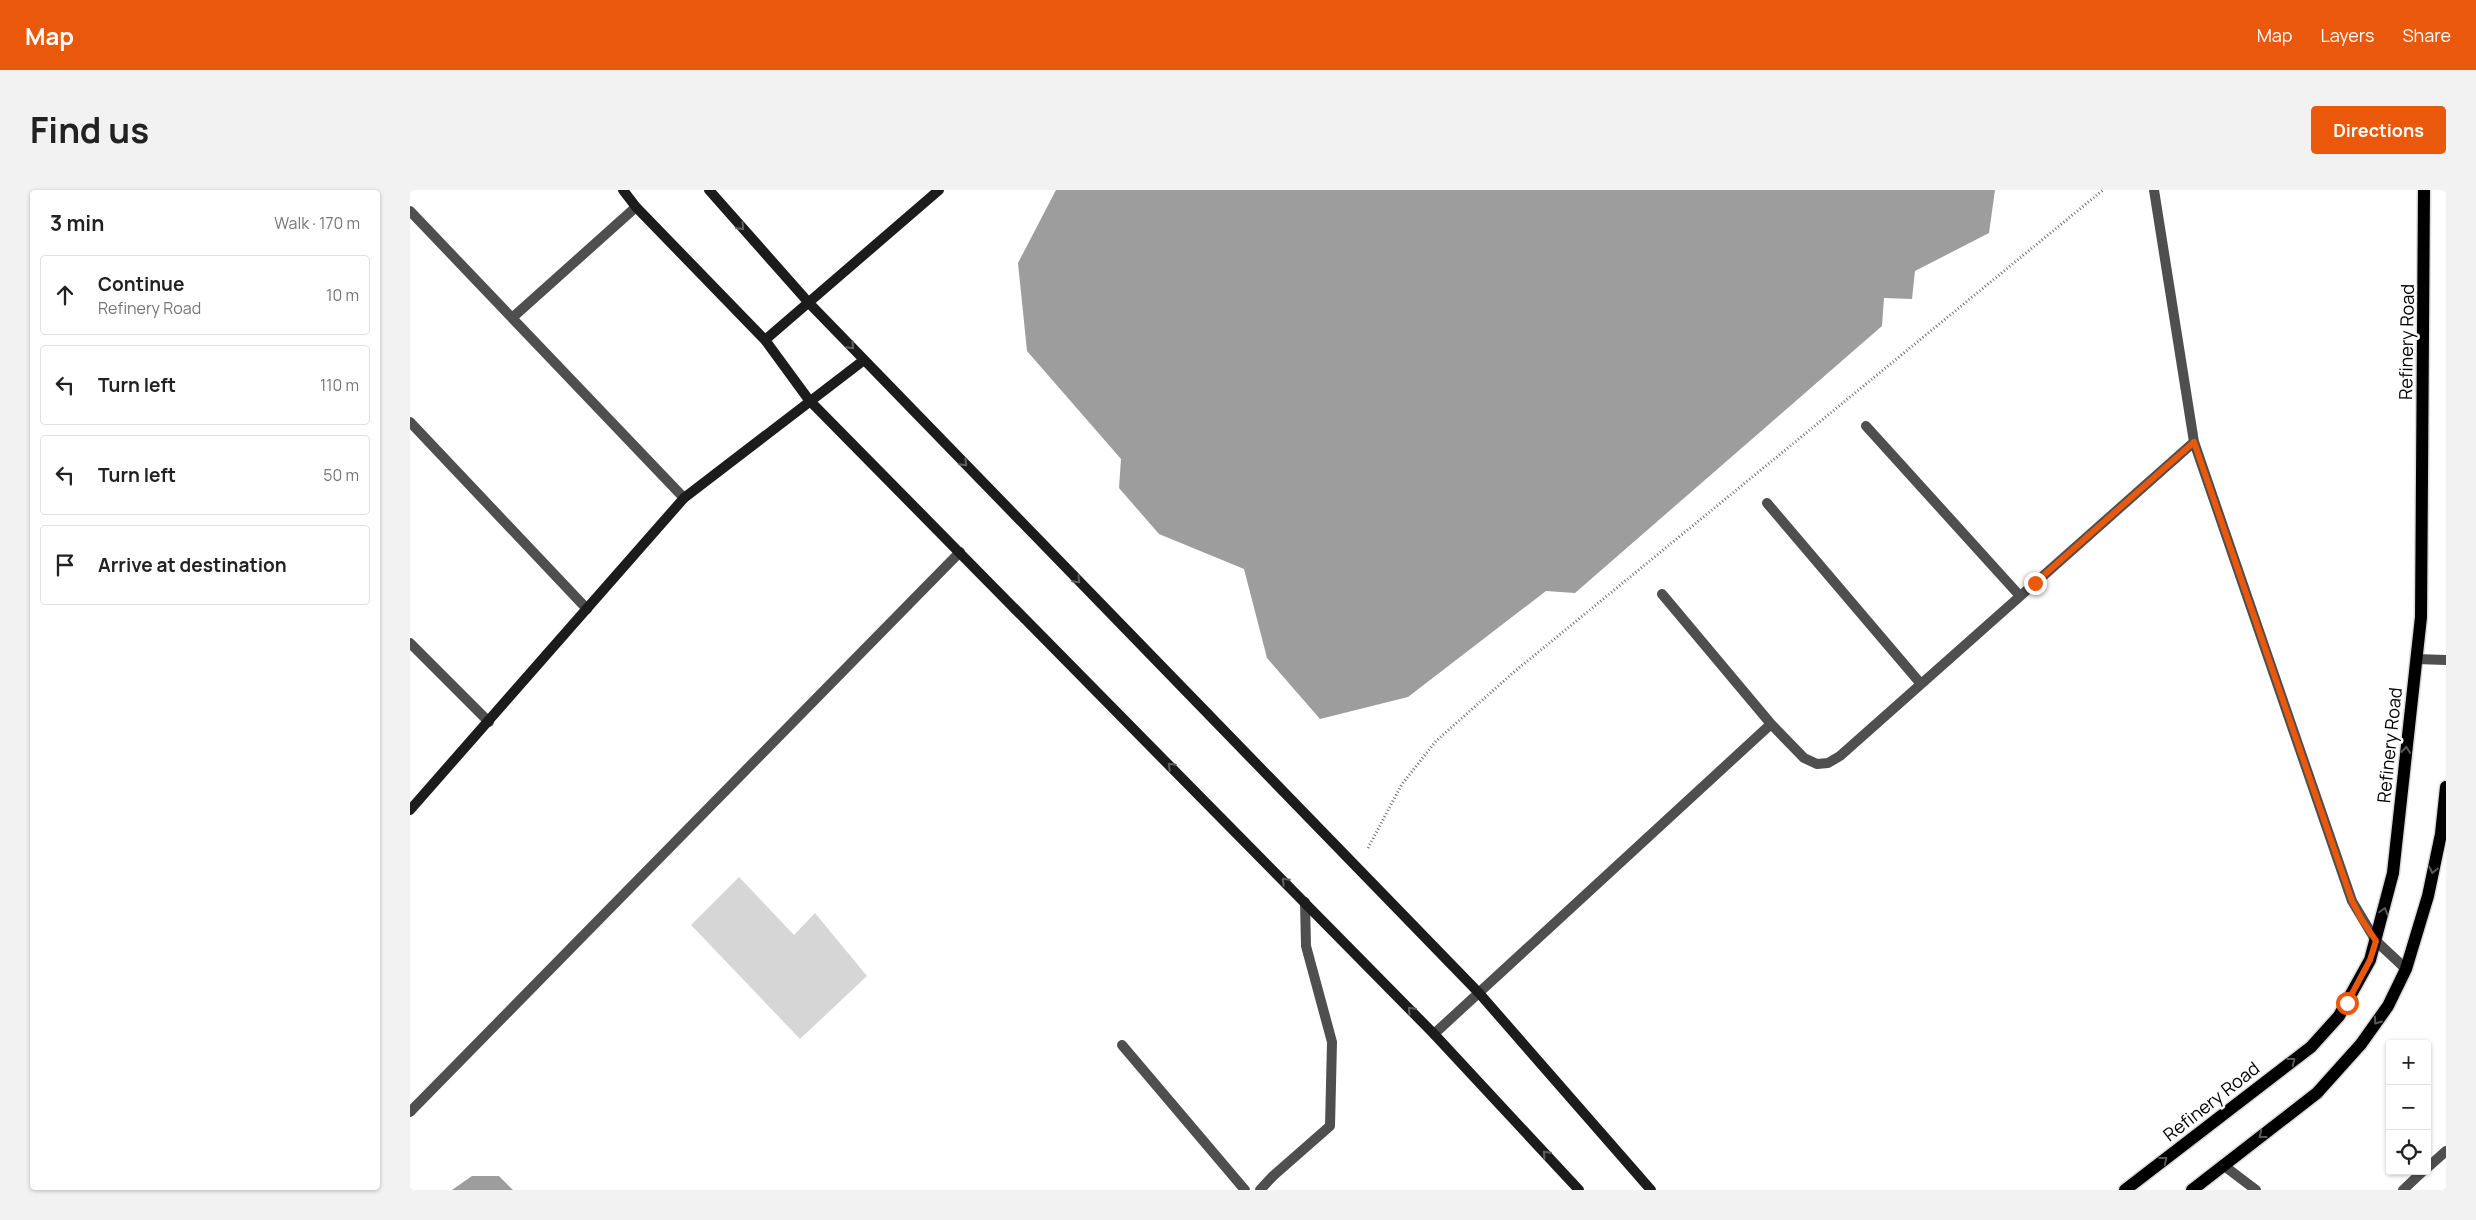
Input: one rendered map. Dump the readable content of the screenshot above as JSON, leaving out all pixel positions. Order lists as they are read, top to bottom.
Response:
{
  "streets": {
    "main road": ["Refinery Road"]
  },
  "page": {
    "header": "Map",
    "nav": ["Map", "Layers", "Share"],
    "title": "Find us",
    "buttons": "Directions",
    "heading": ["3 min", "Walk · 170 m"],
    "list": [
      ["Continue", "Refinery Road", "10 m"],
      ["Turn left", "110 m"],
      ["Turn left", "50 m"],
      "Arrive at destination"
    ],
    "map_buttons": ["+", "−"]
  }
}
